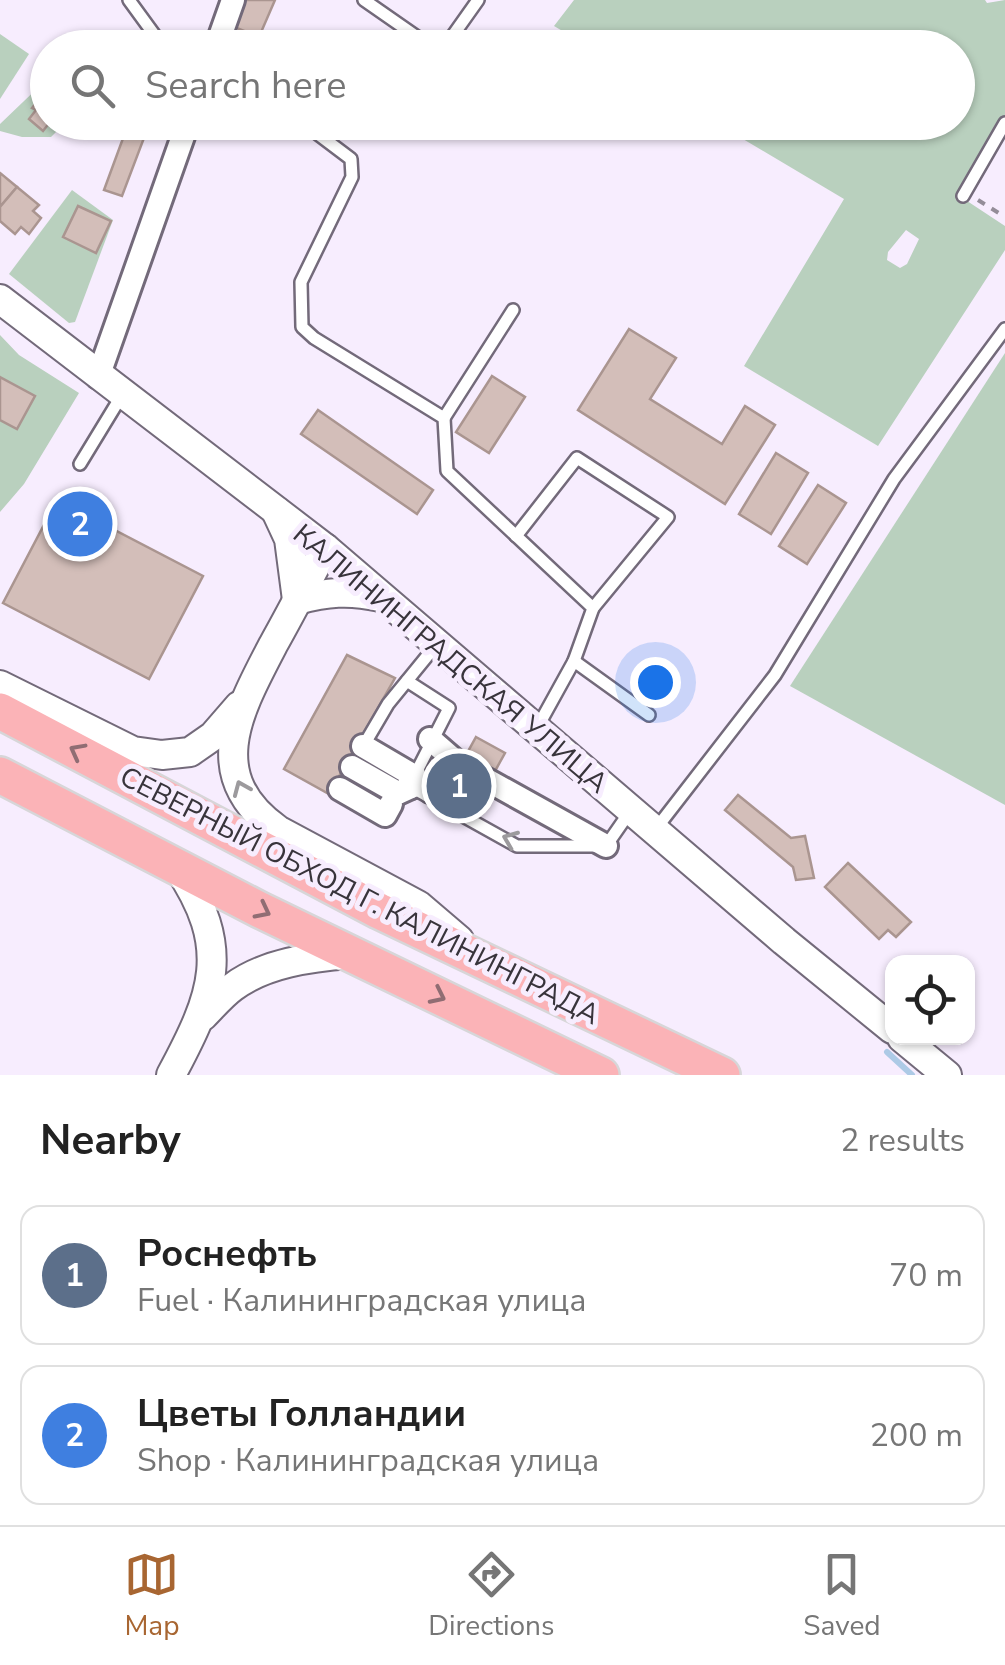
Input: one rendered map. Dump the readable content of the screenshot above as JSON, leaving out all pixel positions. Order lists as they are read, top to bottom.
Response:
{
  "streets": {
    "highway": ["СЕВЕРНЫЙ ОБХОД Г. КАЛИНИНГРАДА"],
    "street": ["КАЛИНИНГРАДСКАЯ УЛИЦА"]
  },
  "page": {
    "search": "Search here",
    "pins": ["2", "1"],
    "heading": ["Nearby", "2 results"],
    "list": [
      {
        "mark": "1",
        "name": "Роснефть",
        "note": "Fuel · Калининградская улица",
        "value": "70 m"
      },
      {
        "mark": "2",
        "name": "Цветы Голландии",
        "note": "Shop · Калининградская улица",
        "value": "200 m"
      }
    ],
    "nav": ["Map", "Directions", "Saved"]
  }
}
